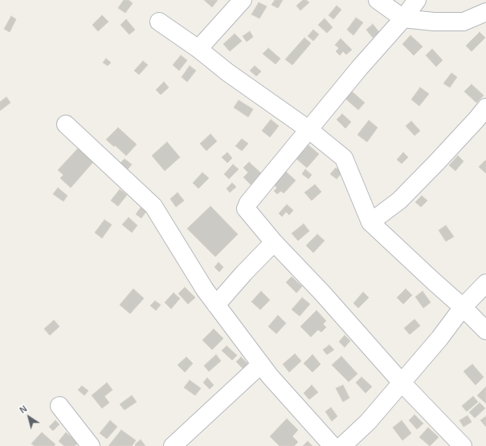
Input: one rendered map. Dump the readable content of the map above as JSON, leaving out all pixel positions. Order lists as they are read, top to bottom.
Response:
{
  "north": "top left"
}
